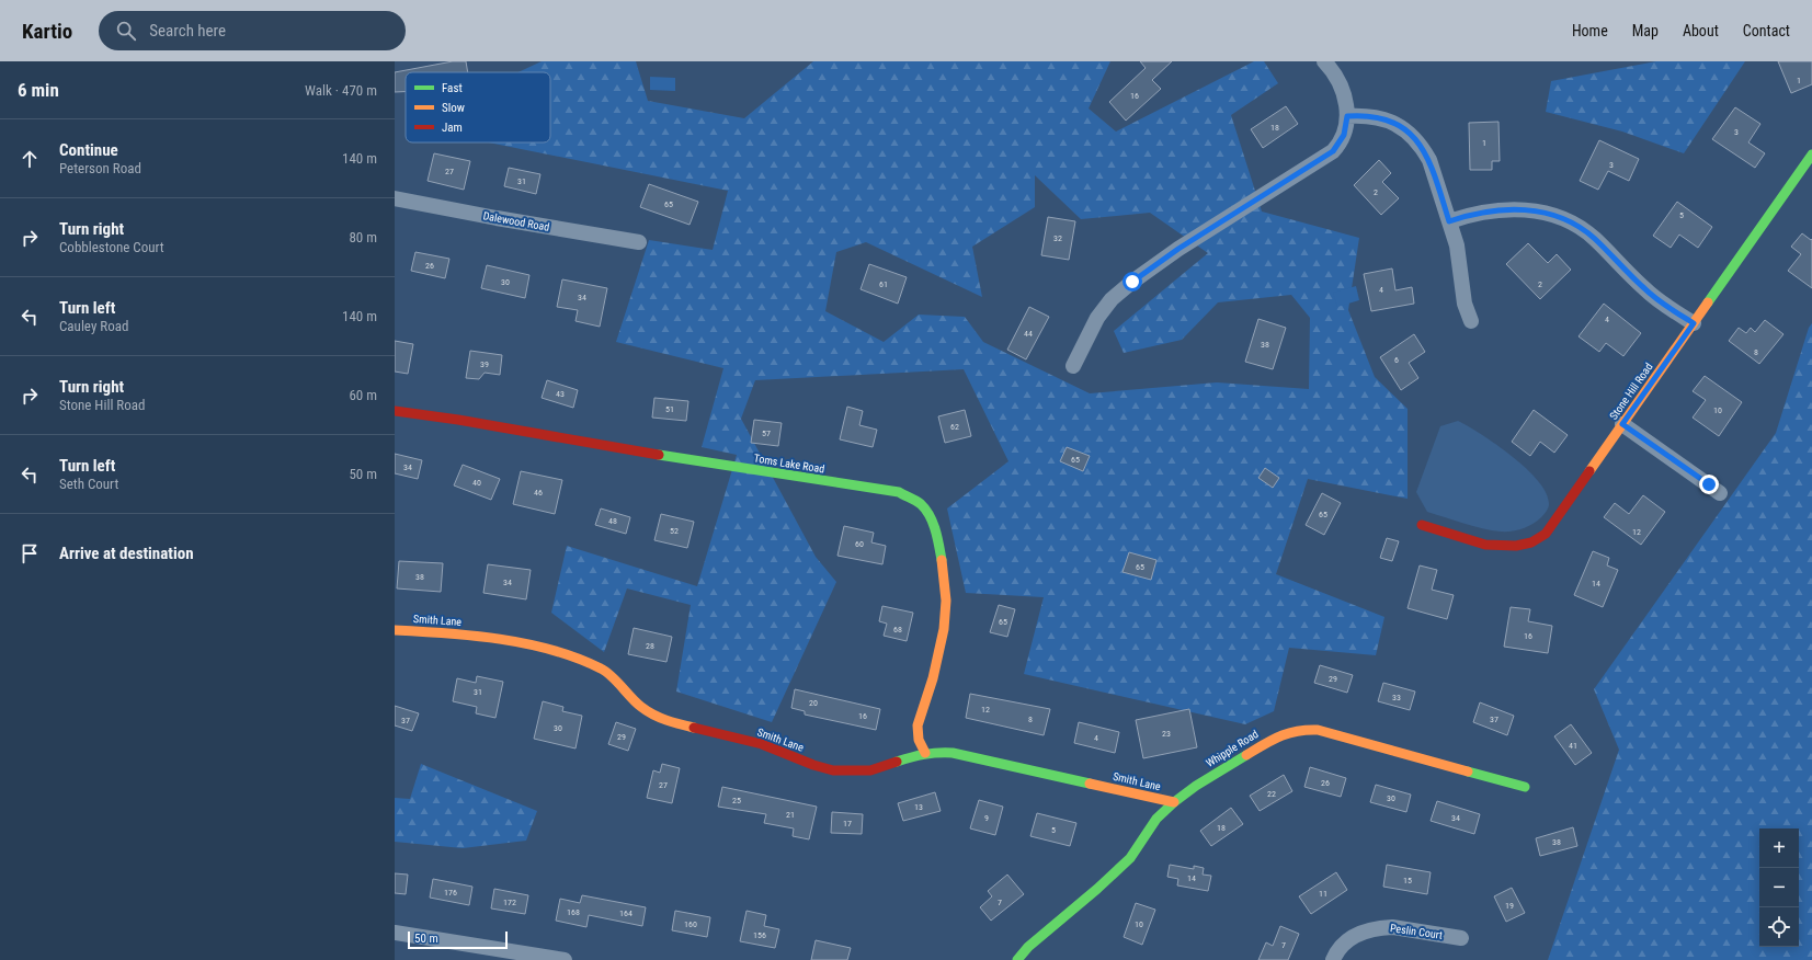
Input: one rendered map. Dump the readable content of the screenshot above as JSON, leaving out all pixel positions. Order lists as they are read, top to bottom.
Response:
{
  "streets": {
    "street": [
      "Dalewood Road",
      "Stone Hill Road",
      "Toms Lake Road",
      "Smith Lane",
      "Whipple Road",
      "Peslin Court"
    ]
  },
  "crossings": [
    ["Toms Lake Road", "Smith Lane"],
    ["Smith Lane", "Whipple Road"]
  ],
  "house_numbers": [
    "1",
    "16",
    "18",
    "3",
    "1",
    "3",
    "27",
    "31",
    "2",
    "65",
    "5",
    "32",
    "26",
    "30",
    "61",
    "2",
    "4",
    "34",
    "4",
    "44",
    "38",
    "8",
    "6",
    "39",
    "43",
    "51",
    "10",
    "62",
    "57",
    "65",
    "34",
    "40",
    "46",
    "65",
    "48",
    "52",
    "12",
    "60",
    "65",
    "38",
    "34",
    "14",
    "65",
    "68",
    "16",
    "28",
    "29",
    "31",
    "33",
    "20",
    "12",
    "16",
    "8",
    "37",
    "37",
    "30",
    "23",
    "29",
    "4",
    "41",
    "26",
    "27",
    "22",
    "30",
    "25",
    "13",
    "21",
    "9",
    "34",
    "17",
    "18",
    "5",
    "38",
    "14",
    "15",
    "176",
    "11",
    "172",
    "7",
    "19",
    "168",
    "164",
    "160",
    "10",
    "156",
    "7"
  ],
  "legend": ["Fast", "Slow", "Jam"],
  "scale_bar": "50 m",
  "page": {
    "header": "Kartio",
    "search": "Search here",
    "nav": [
      "Home",
      "Map",
      "About",
      "Contact"
    ],
    "heading": ["6 min", "Walk · 470 m"],
    "list": [
      ["Continue", "Peterson Road", "140 m"],
      ["Turn right", "Cobblestone Court", "80 m"],
      ["Turn left", "Cauley Road", "140 m"],
      ["Turn right", "Stone Hill Road", "60 m"],
      ["Turn left", "Seth Court", "50 m"],
      "Arrive at destination"
    ],
    "map_buttons": ["+", "−"],
    "scale": "50 m"
  }
}
